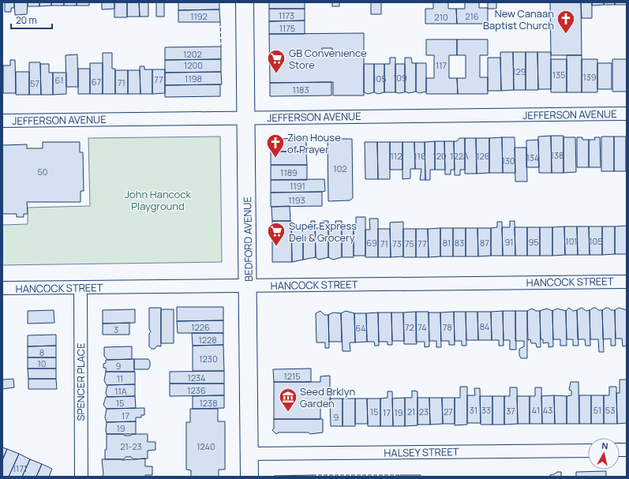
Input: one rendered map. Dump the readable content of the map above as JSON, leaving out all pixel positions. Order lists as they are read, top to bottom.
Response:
{
  "streets": {
    "main road": ["BEDFORD AVENUE"],
    "street": [
      "JEFFERSON AVENUE",
      "HANCOCK STREET",
      "SPENCER PLACE",
      "HALSEY STREET"
    ]
  },
  "crossings": [
    ["JEFFERSON AVENUE", "BEDFORD AVENUE"],
    ["BEDFORD AVENUE", "HANCOCK STREET"],
    ["BEDFORD AVENUE", "HALSEY STREET"],
    ["HANCOCK STREET", "SPENCER PLACE"]
  ],
  "parks": ["John Hancock Playground"],
  "places": {
    "church": ["New Canaan Baptist Church", "Zion House of Prayer"],
    "supermarket": ["GB Convenience Store", "Super Express Deli & Grocery"],
    "museum": ["Seed Brklyn Garden"]
  },
  "house_numbers": [
    "1173",
    "1192",
    "216",
    "210",
    "1175",
    "1202",
    "1200",
    "117",
    "129",
    "135",
    "139",
    "109",
    "1198",
    "105",
    "77",
    "61",
    "67",
    "71",
    "57",
    "1183",
    "138",
    "112",
    "116",
    "120",
    "122A",
    "126",
    "134",
    "130",
    "102",
    "50",
    "1189",
    "1191",
    "1193",
    "101",
    "105",
    "91",
    "95",
    "69",
    "81",
    "83",
    "87",
    "71",
    "73",
    "75",
    "77",
    "84",
    "1226",
    "72",
    "74",
    "78",
    "64",
    "3",
    "1228",
    "8",
    "1230",
    "10",
    "9",
    "1215",
    "1234",
    "11",
    "1236",
    "11A",
    "15",
    "1238",
    "31",
    "33",
    "41",
    "43",
    "51",
    "53",
    "37",
    "15",
    "21",
    "23",
    "27",
    "17",
    "19",
    "17",
    "9",
    "19",
    "21-23",
    "1240",
    "1171"
  ],
  "scale_bar": "20 m",
  "north": "top"
}
